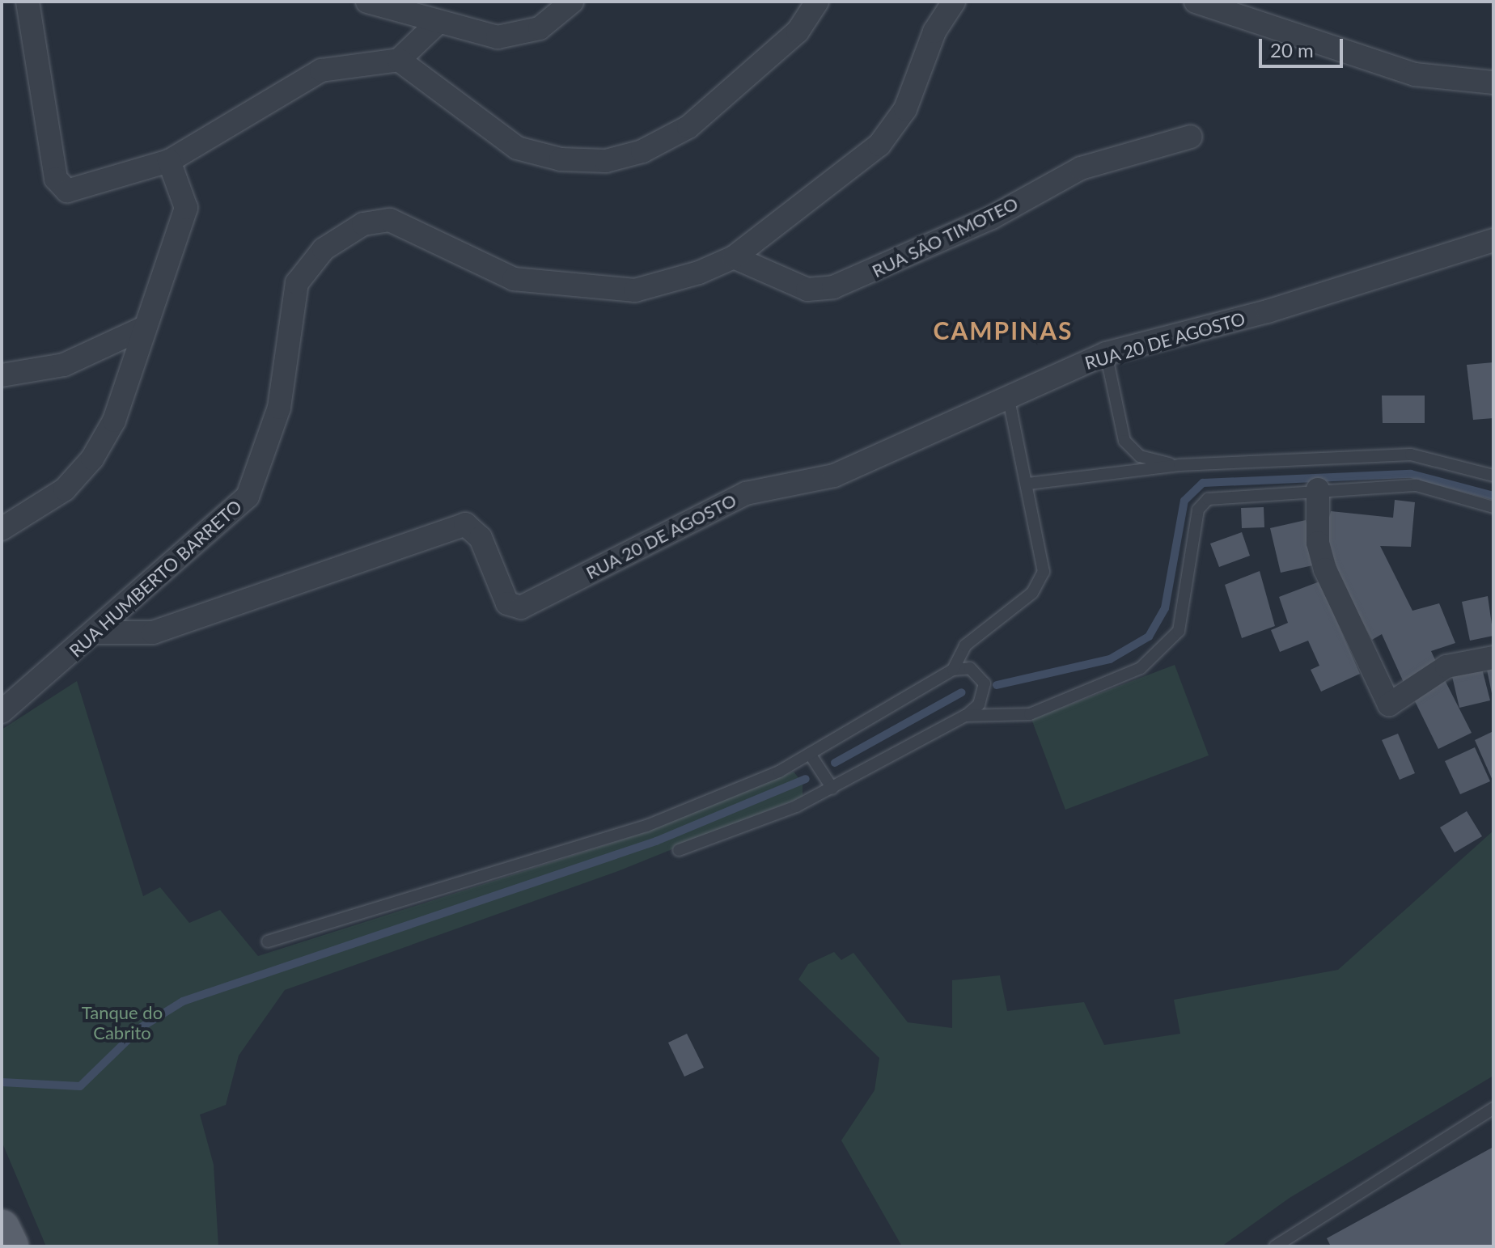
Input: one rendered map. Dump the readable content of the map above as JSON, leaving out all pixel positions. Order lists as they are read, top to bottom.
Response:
{
  "streets": {
    "street": ["RUA SÃO TIMOTEO", "RUA 20 DE AGOSTO", "RUA HUMBERTO BARRETO"]
  },
  "crossings": [
    ["RUA SÃO TIMOTEO", "RUA HUMBERTO BARRETO"],
    ["RUA 20 DE AGOSTO", "RUA HUMBERTO BARRETO"]
  ],
  "districts": ["CAMPINAS"],
  "parks": ["Tanque do Cabrito"],
  "scale_bar": "20 m"
}
